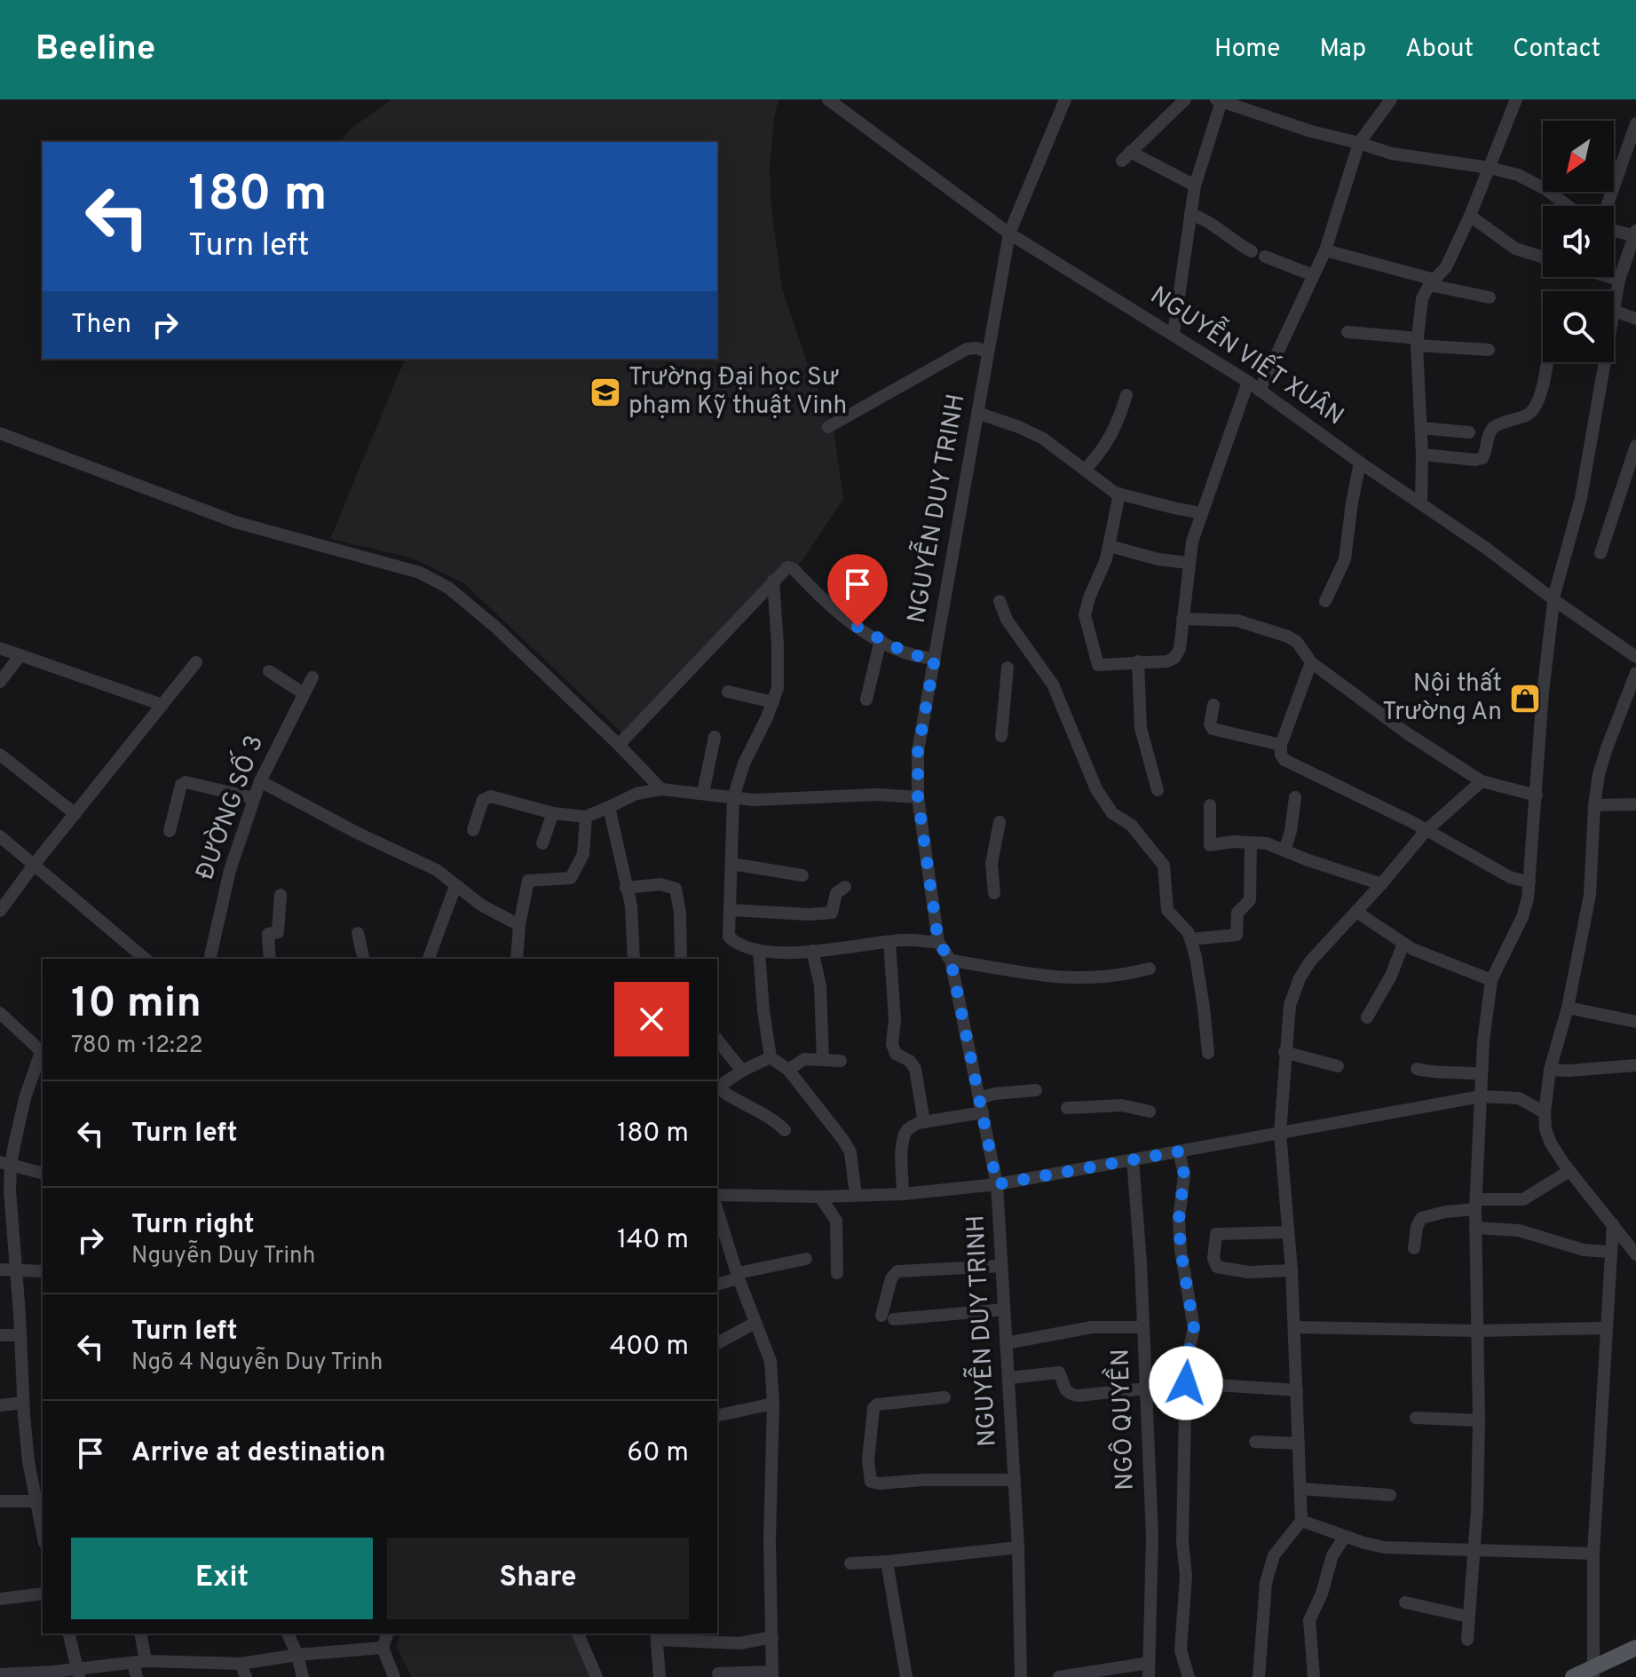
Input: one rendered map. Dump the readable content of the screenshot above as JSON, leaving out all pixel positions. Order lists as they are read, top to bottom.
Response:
{
  "streets": {
    "street": [
      "NGUYỄN VIẾT XUÂN",
      "NGUYỄN DUY TRINH",
      "ĐƯỜNG SỐ 3",
      "NGÔ QUYỀN"
    ]
  },
  "crossings": [
    ["NGUYỄN VIẾT XUÂN", "NGUYỄN DUY TRINH"]
  ],
  "places": {
    "school or university": ["Trường Đại học Sư phạm Kỹ thuật Vinh"],
    "shop": ["Nội thất Trường An"]
  },
  "north": "bottom left",
  "page": {
    "header": "Beeline",
    "nav": [
      "Home",
      "Map",
      "About",
      "Contact"
    ],
    "turn": ["180 m", "Turn left"],
    "then": "Then",
    "heading": ["10 min", "780 m · 12:22"],
    "list": [
      {
        "name": "Turn left",
        "value": "180 m"
      },
      {
        "name": "Turn right",
        "note": "Nguyễn Duy Trinh",
        "value": "140 m"
      },
      {
        "name": "Turn left",
        "note": "Ngõ 4 Nguyễn Duy Trinh",
        "value": "400 m"
      },
      {
        "name": "Arrive at destination",
        "value": "60 m"
      }
    ],
    "buttons": ["Exit", "Share"]
  }
}
